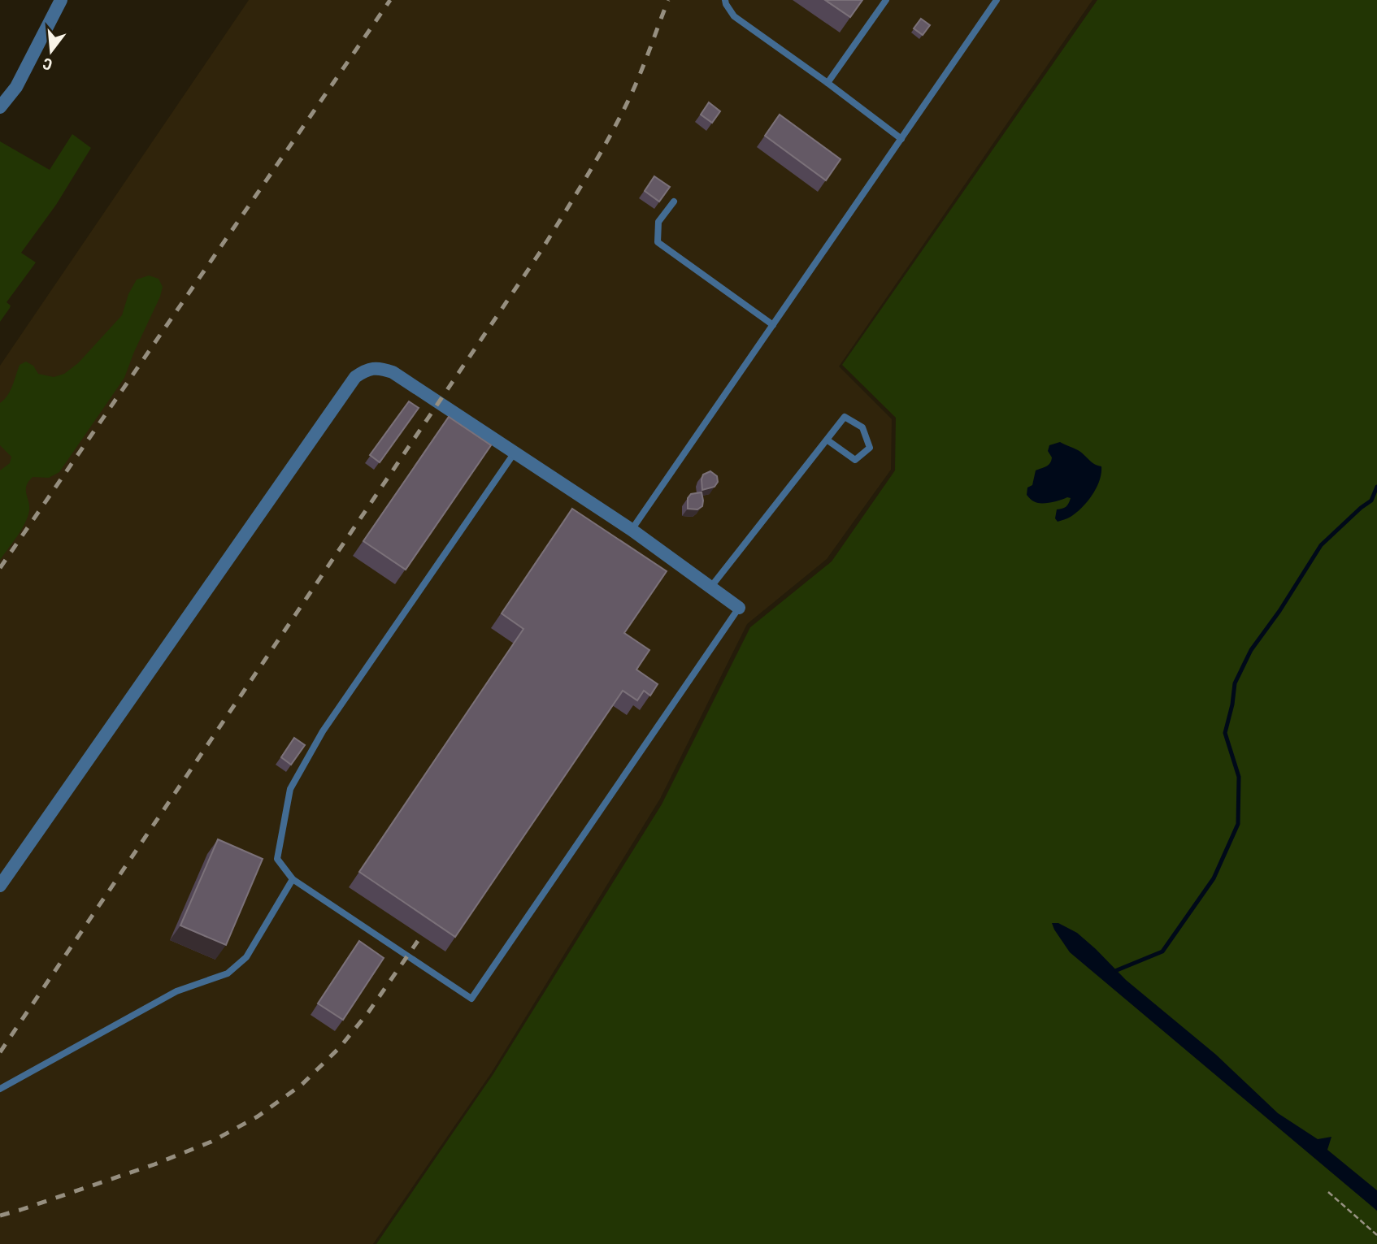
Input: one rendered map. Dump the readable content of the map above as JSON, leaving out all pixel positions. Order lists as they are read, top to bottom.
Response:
{
  "north": "bottom"
}
